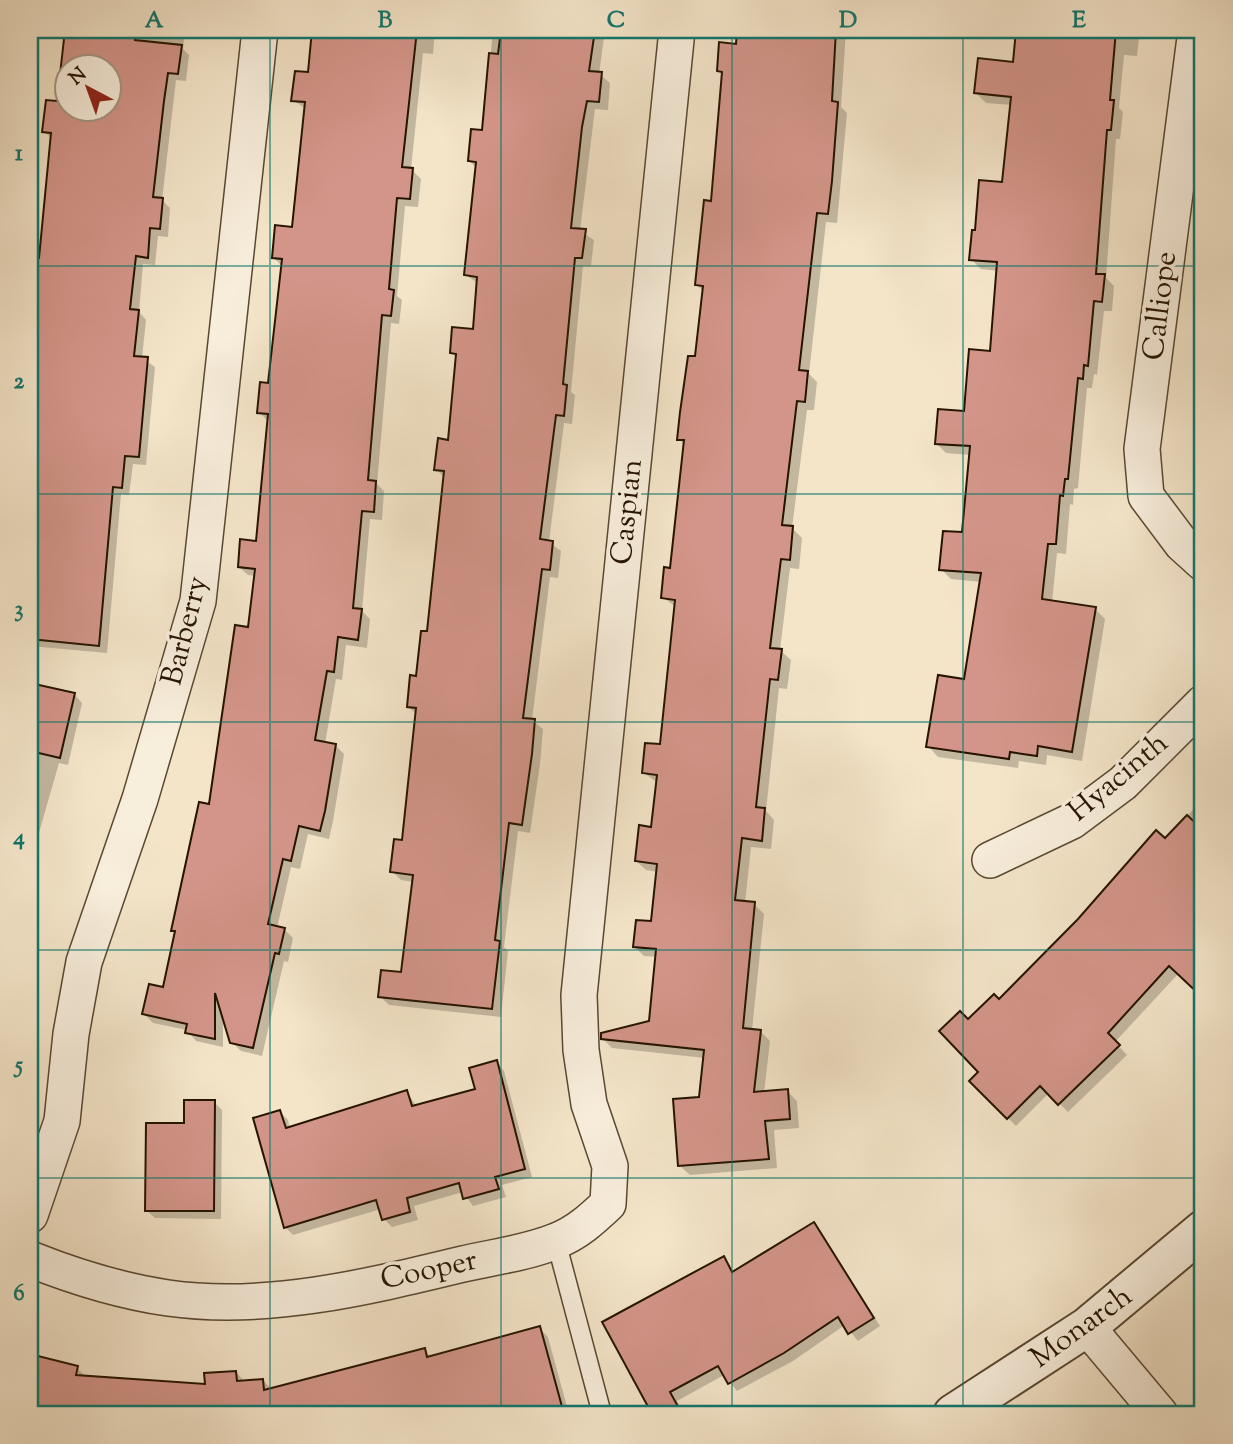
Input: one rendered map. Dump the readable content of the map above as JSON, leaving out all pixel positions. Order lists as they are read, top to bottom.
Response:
{
  "streets": {
    "street": [
      "Calliope",
      "Caspian",
      "Barberry",
      "Hyacinth",
      "Cooper",
      "Monarch"
    ]
  },
  "crossings": [
    ["Caspian", "Cooper"]
  ],
  "north": "top left",
  "grid": {
    "columns": [
      "A",
      "B",
      "C",
      "D",
      "E"
    ],
    "rows": [
      "1",
      "2",
      "3",
      "4",
      "5",
      "6"
    ]
  }
}
